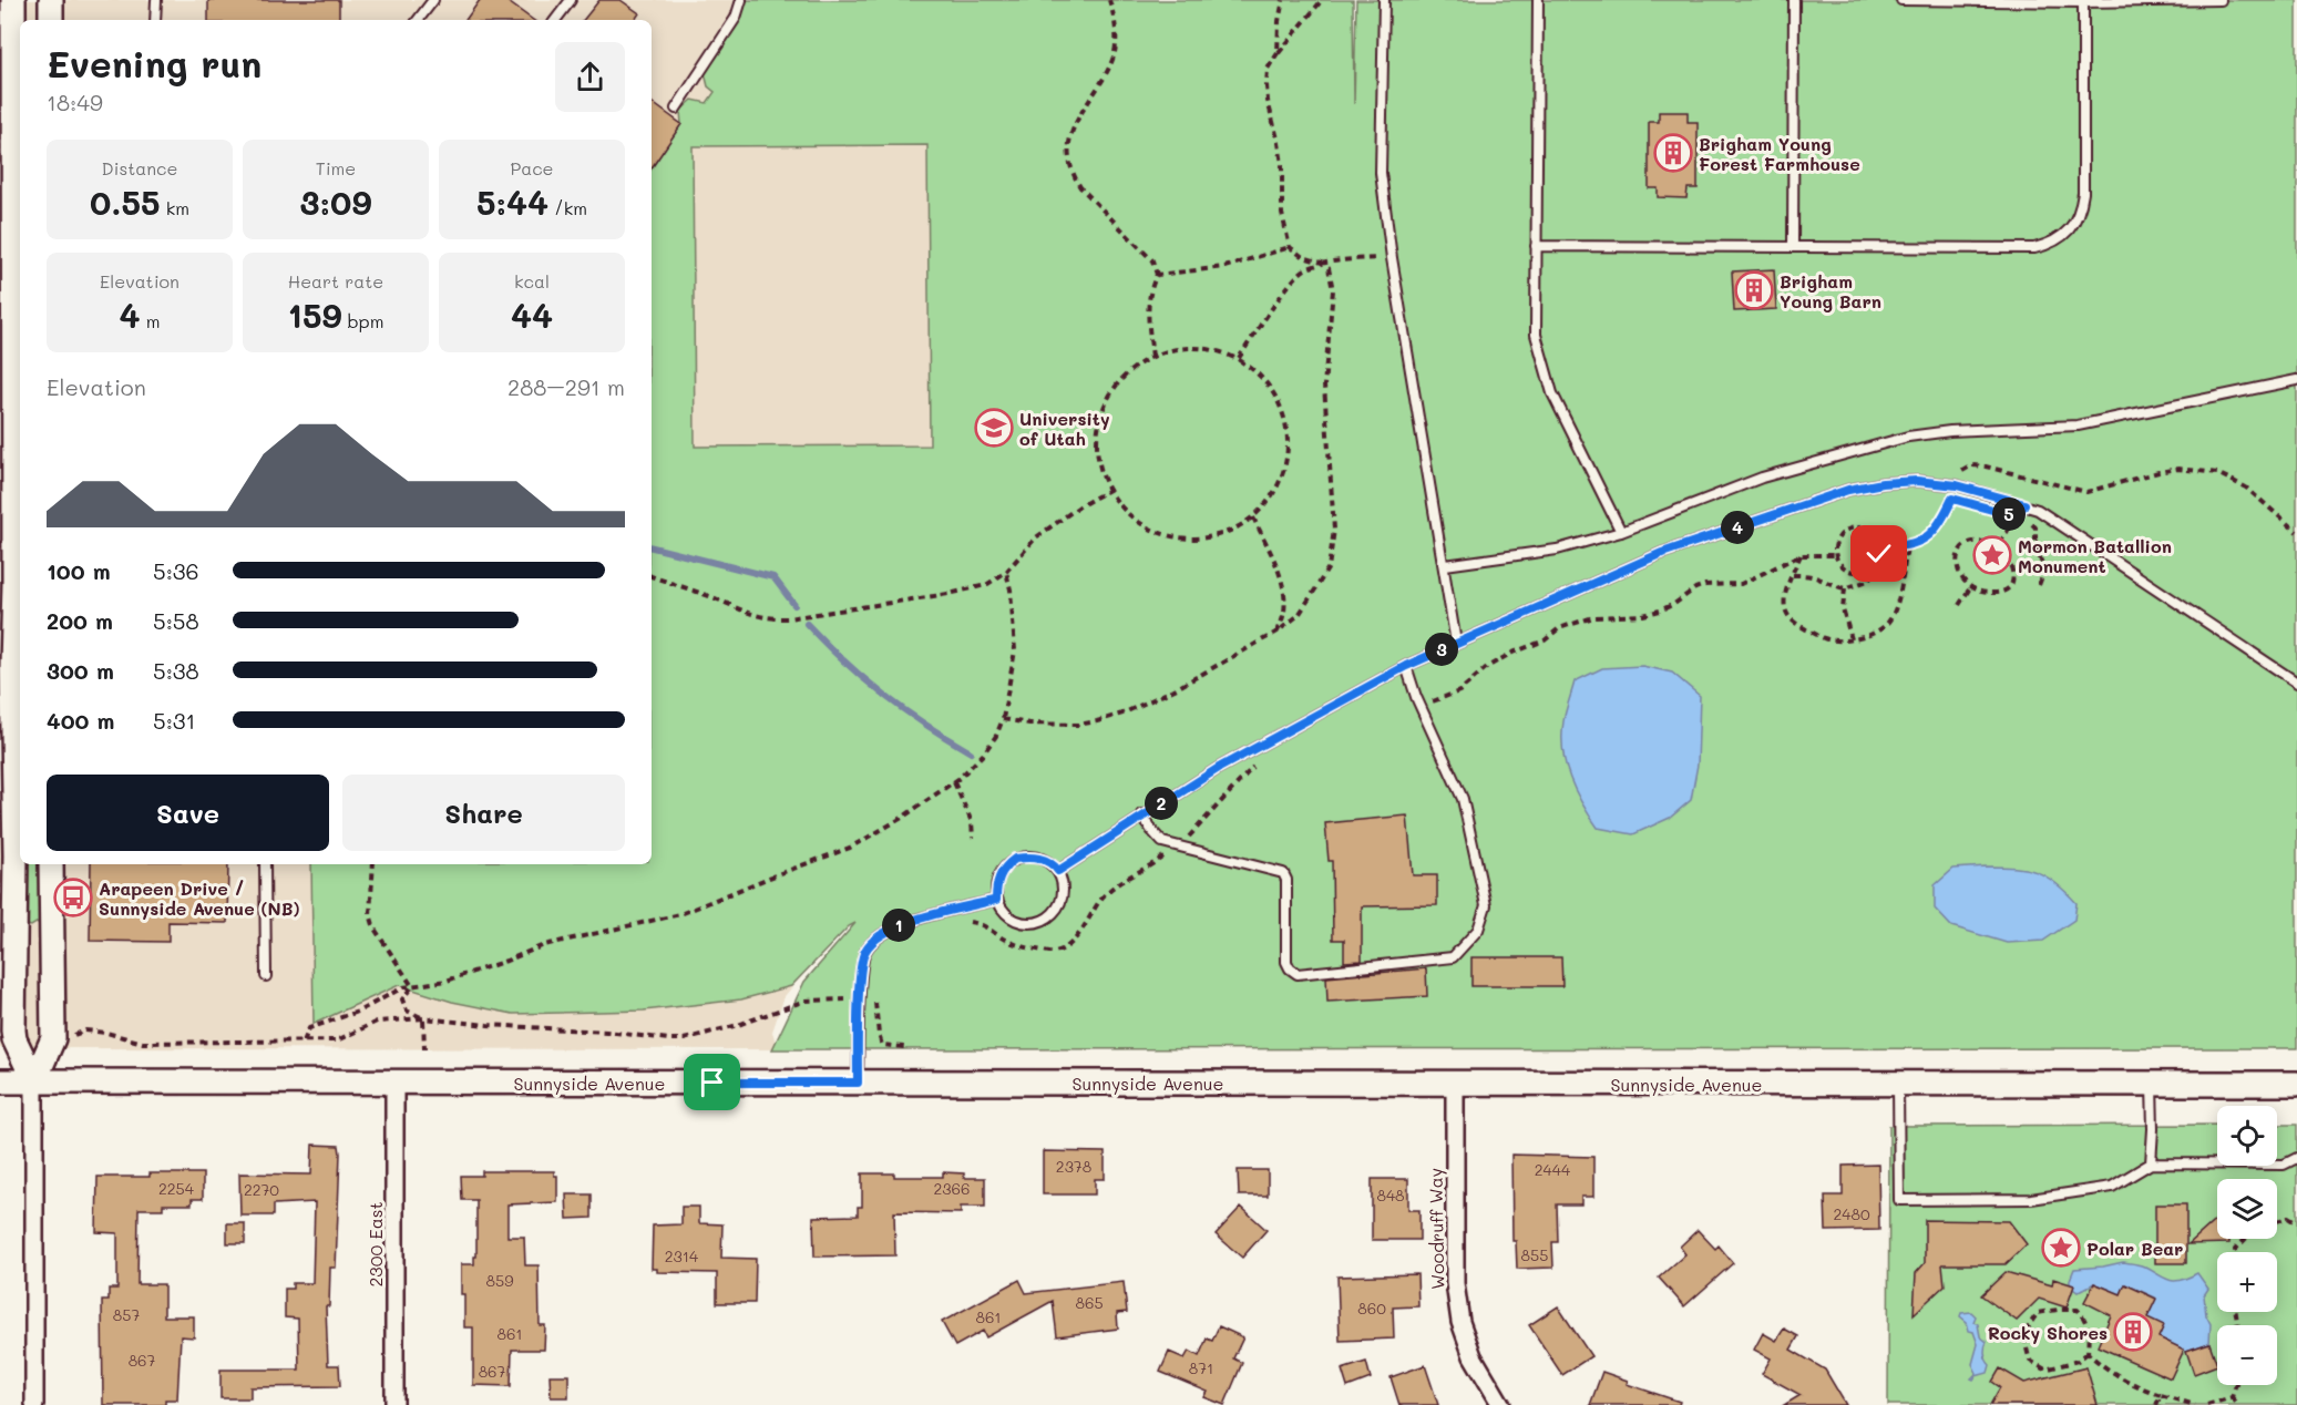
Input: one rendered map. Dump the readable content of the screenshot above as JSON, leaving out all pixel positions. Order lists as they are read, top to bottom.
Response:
{
  "streets": {
    "main road": ["Sunnyside Avenue"],
    "street": ["Woodruff Way", "2300 East"]
  },
  "crossings": [
    ["Sunnyside Avenue", "Woodruff Way"],
    ["Sunnyside Avenue", "2300 East"]
  ],
  "places": {
    "building": ["Brigham Young Forest Farmhouse", "Brigham Young Barn", "Rocky Shores"],
    "school or university": ["University of Utah"],
    "place": ["Mormon Batallion Monument", "Polar Bear"],
    "bus stop": ["Arapeen Drive / Sunnyside Avenue (NB)"]
  },
  "house_numbers": [
    "2378",
    "2444",
    "2254",
    "2366",
    "2270",
    "848",
    "2480",
    "855",
    "2314",
    "859",
    "865",
    "860",
    "857",
    "861",
    "861",
    "867",
    "871",
    "867"
  ],
  "page": {
    "heading": ["Evening run", "18:49"],
    "stats": [
      ["Distance", "0.55 km"],
      ["Time", "3:09"],
      ["Pace", "5:44 /km"],
      ["Elevation", "4 m"],
      ["Heart rate", "159 bpm"],
      ["kcal", "44"]
    ],
    "chart": ["Elevation", "288–291 m"],
    "pins": [
      "5",
      "4",
      "3",
      "2",
      "1"
    ],
    "list": [
      {
        "name": "100 m",
        "note": "5:36"
      },
      {
        "name": "200 m",
        "note": "5:58"
      },
      {
        "name": "300 m",
        "note": "5:38"
      },
      {
        "name": "400 m",
        "note": "5:31"
      }
    ],
    "buttons": ["Save", "Share"],
    "map_buttons": ["+", "−"]
  }
}
